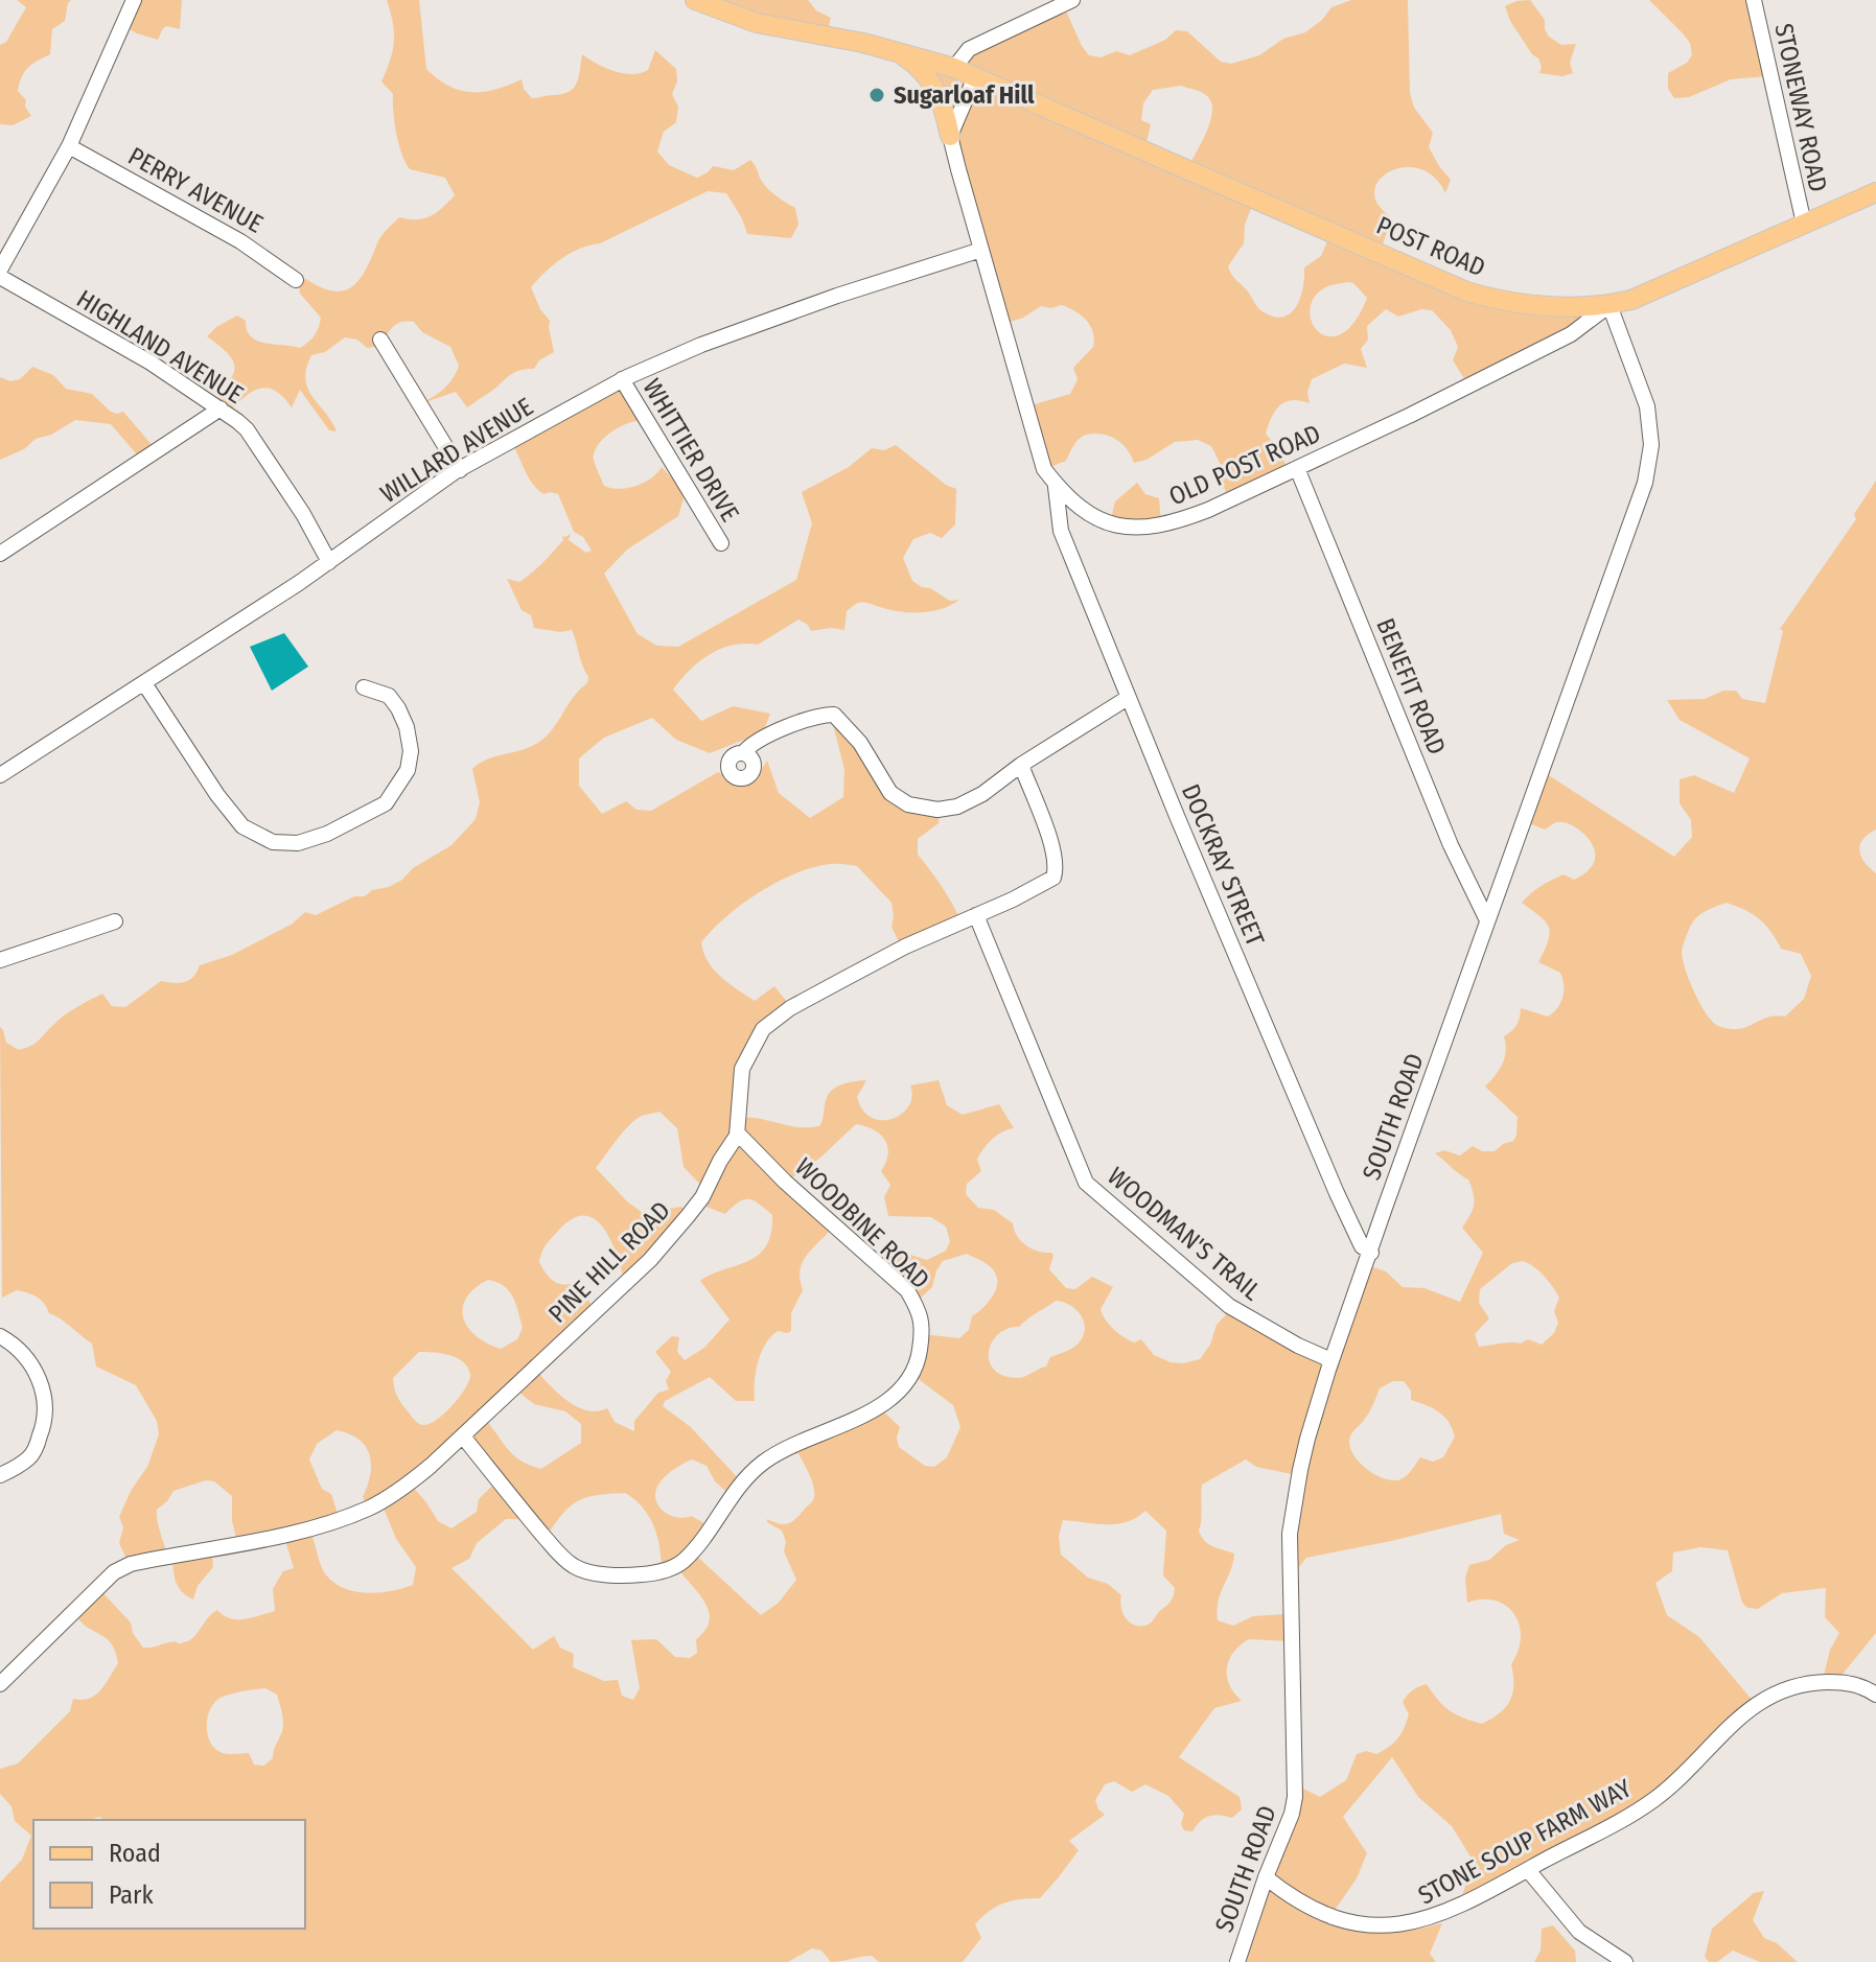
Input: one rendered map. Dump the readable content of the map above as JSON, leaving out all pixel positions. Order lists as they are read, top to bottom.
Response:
{
  "streets": {
    "main road": ["POST ROAD"],
    "street": [
      "STONEWAY ROAD",
      "PERRY AVENUE",
      "HIGHLAND AVENUE",
      "WILLARD AVENUE",
      "WHITTIER DRIVE",
      "OLD POST ROAD",
      "BENEFIT ROAD",
      "DOCKRAY STREET",
      "SOUTH ROAD",
      "WOODBINE ROAD",
      "WOODMAN'S TRAIL",
      "PINE HILL ROAD",
      "STONE SOUP FARM WAY"
    ]
  },
  "crossings": [
    ["STONEWAY ROAD", "POST ROAD"],
    ["POST ROAD", "OLD POST ROAD"],
    ["POST ROAD", "SOUTH ROAD"],
    ["HIGHLAND AVENUE", "WILLARD AVENUE"],
    ["WILLARD AVENUE", "WHITTIER DRIVE"],
    ["WILLARD AVENUE", "OLD POST ROAD"],
    ["OLD POST ROAD", "BENEFIT ROAD"],
    ["OLD POST ROAD", "DOCKRAY STREET"],
    ["OLD POST ROAD", "SOUTH ROAD"],
    ["BENEFIT ROAD", "SOUTH ROAD"],
    ["DOCKRAY STREET", "SOUTH ROAD"],
    ["SOUTH ROAD", "WOODMAN'S TRAIL"],
    ["SOUTH ROAD", "STONE SOUP FARM WAY"],
    ["WOODBINE ROAD", "PINE HILL ROAD"],
    ["WOODMAN'S TRAIL", "PINE HILL ROAD"]
  ],
  "places": ["Sugarloaf Hill"],
  "legend": ["Road", "Park"]
}
